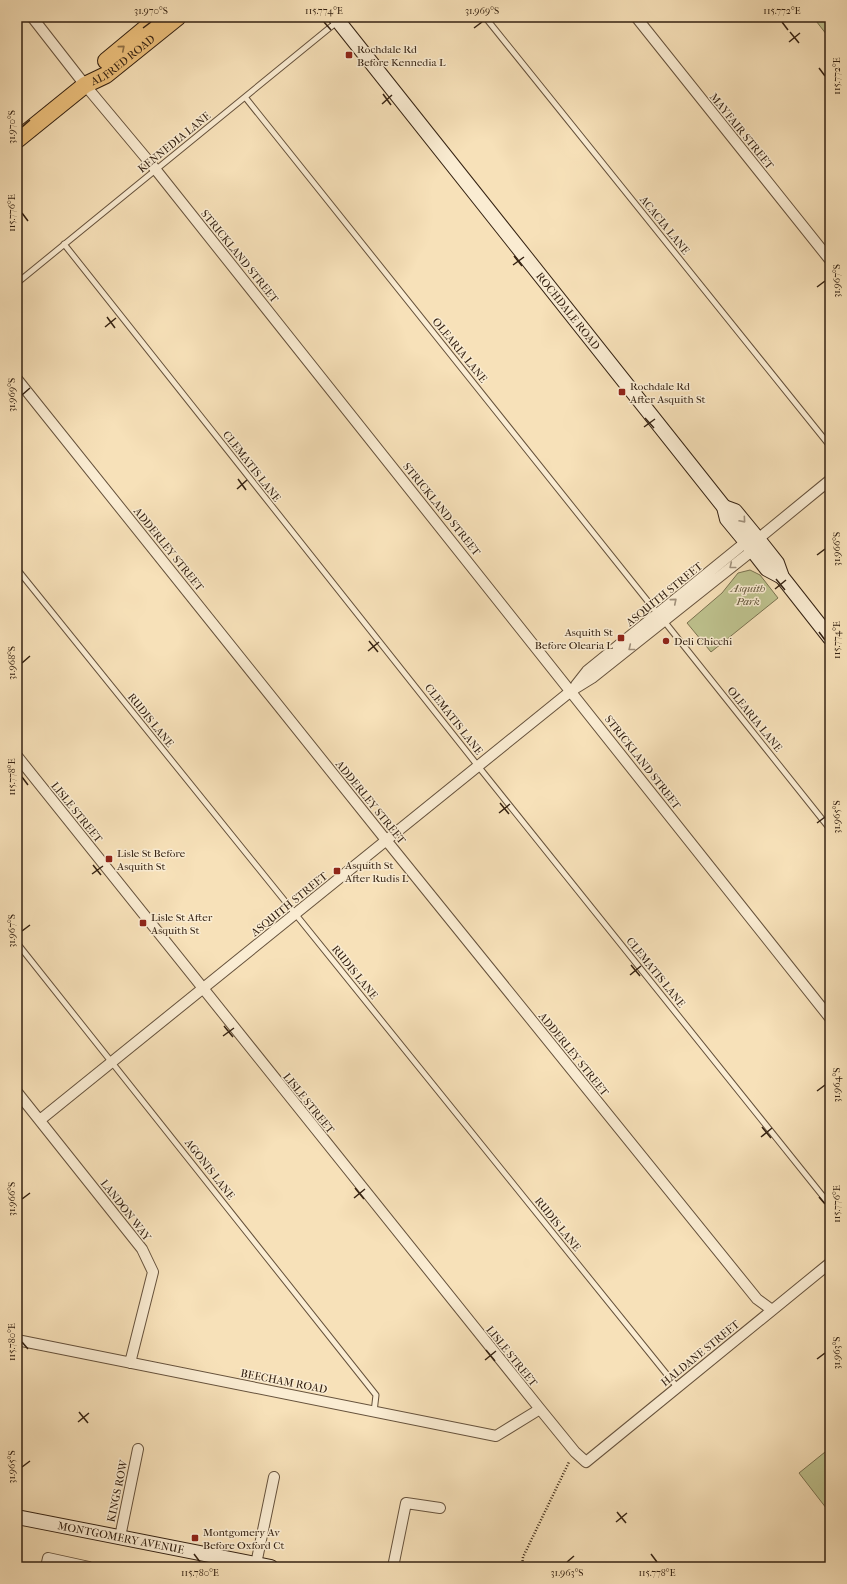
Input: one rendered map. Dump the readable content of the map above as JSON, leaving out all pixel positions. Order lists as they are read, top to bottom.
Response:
{
  "streets": {
    "main road": ["ALFRED ROAD", "ROCHDALE ROAD", "MONTGOMERY AVENUE"],
    "street": [
      "MAYFAIR STREET",
      "STRICKLAND STREET",
      "ADDERLEY STREET",
      "ASQUITH STREET",
      "LISLE STREET",
      "LANDON WAY",
      "HALDANE STREET",
      "BEECHAM ROAD",
      "KINGS ROW"
    ],
    "lane": [
      "KENNEDIA LANE",
      "ACACIA LANE",
      "OLEARIA LANE",
      "CLEMATIS LANE",
      "RUDIS LANE",
      "AGONIS LANE"
    ]
  },
  "crossings": [
    ["ALFRED ROAD", "STRICKLAND STREET"],
    ["KENNEDIA LANE", "STRICKLAND STREET"],
    ["KENNEDIA LANE", "ROCHDALE ROAD"],
    ["KENNEDIA LANE", "OLEARIA LANE"],
    ["KENNEDIA LANE", "CLEMATIS LANE"],
    ["STRICKLAND STREET", "ASQUITH STREET"],
    ["ROCHDALE ROAD", "ASQUITH STREET"],
    ["OLEARIA LANE", "ASQUITH STREET"],
    ["CLEMATIS LANE", "ASQUITH STREET"],
    ["ADDERLEY STREET", "ASQUITH STREET"],
    ["ADDERLEY STREET", "HALDANE STREET"],
    ["ASQUITH STREET", "RUDIS LANE"],
    ["ASQUITH STREET", "LISLE STREET"],
    ["ASQUITH STREET", "AGONIS LANE"],
    ["ASQUITH STREET", "LANDON WAY"],
    ["RUDIS LANE", "HALDANE STREET"],
    ["LISLE STREET", "HALDANE STREET"],
    ["LISLE STREET", "BEECHAM ROAD"],
    ["AGONIS LANE", "BEECHAM ROAD"],
    ["LANDON WAY", "BEECHAM ROAD"],
    ["KINGS ROW", "MONTGOMERY AVENUE"]
  ],
  "parks": ["Asquith Park"],
  "places": {
    "transit": [
      "Rochdale Rd Before Kennedia L",
      "Rochdale Rd After Asquith St",
      "Asquith St Before Olearia L",
      "Lisle St Before Asquith St",
      "Asquith St After Rudis L",
      "Lisle St After Asquith St",
      "Montgomery Av Before Oxford Ct"
    ],
    "other": ["Deli Chicchi"]
  },
  "coordinates": [
    "31.970°S",
    "115.774°E",
    "31.969°S",
    "115.772°E",
    "115.776°E",
    "31.967°S",
    "31.966°S",
    "31.968°S",
    "115.778°E",
    "31.965°S",
    "31.964°S",
    "115.780°E",
    "31.963°S"
  ]
}
